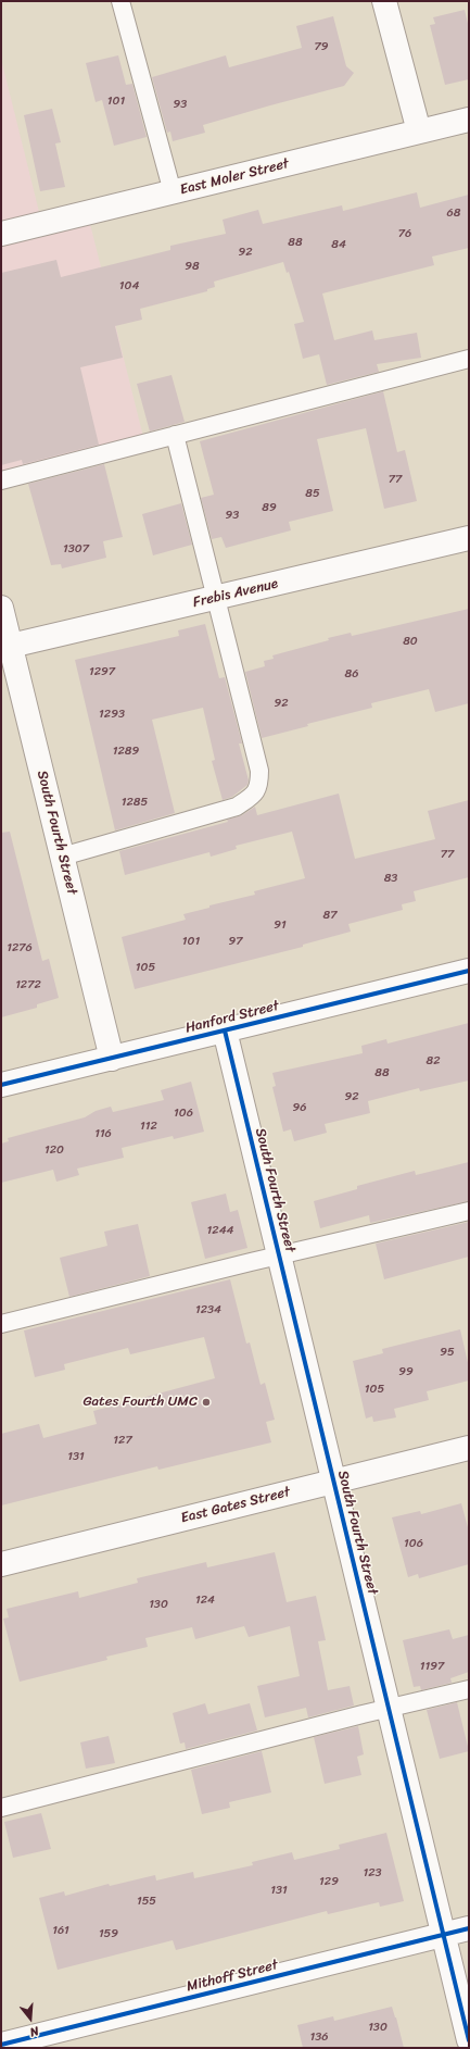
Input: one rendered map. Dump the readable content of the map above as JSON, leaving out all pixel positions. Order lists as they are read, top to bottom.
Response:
{
  "streets": {
    "street": [
      "East Moler Street",
      "Frebis Avenue",
      "South Fourth Street",
      "Hanford Street",
      "East Gates Street",
      "Mithoff Street"
    ]
  },
  "crossings": [
    ["Frebis Avenue", "South Fourth Street"],
    ["South Fourth Street", "Hanford Street"],
    ["South Fourth Street", "East Gates Street"],
    ["South Fourth Street", "Mithoff Street"]
  ],
  "places": ["Gates Fourth UMC"],
  "house_numbers": [
    "79",
    "101",
    "93",
    "68",
    "76",
    "88",
    "84",
    "92",
    "98",
    "104",
    "77",
    "85",
    "89",
    "93",
    "1307",
    "80",
    "1297",
    "86",
    "92",
    "1293",
    "1289",
    "1285",
    "77",
    "83",
    "87",
    "91",
    "101",
    "97",
    "1276",
    "105",
    "1272",
    "82",
    "88",
    "92",
    "96",
    "106",
    "112",
    "116",
    "120",
    "1244",
    "1234",
    "95",
    "99",
    "105",
    "127",
    "131",
    "106",
    "124",
    "130",
    "1197",
    "123",
    "129",
    "131",
    "155",
    "161",
    "159",
    "130",
    "136"
  ],
  "north": "bottom"
}
